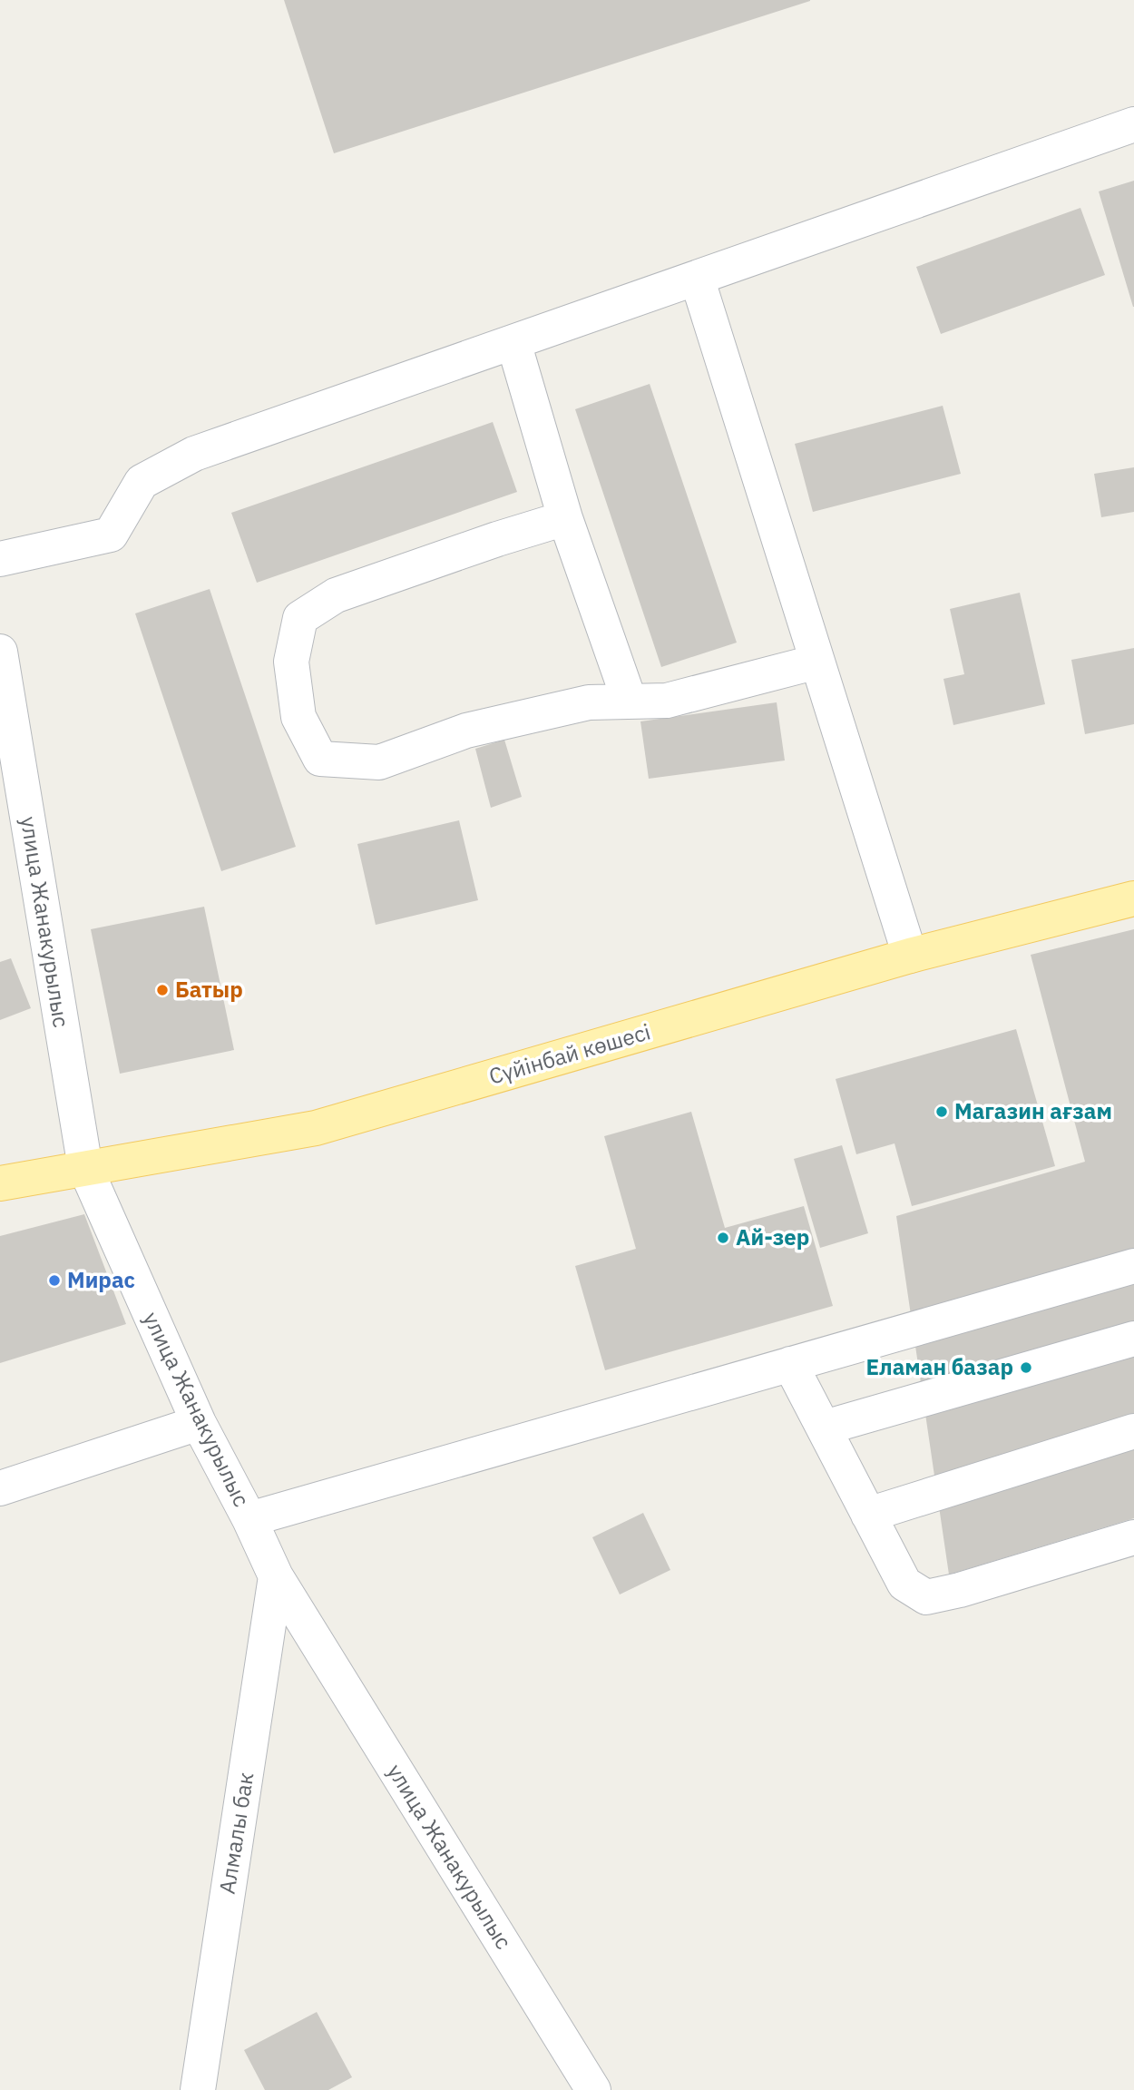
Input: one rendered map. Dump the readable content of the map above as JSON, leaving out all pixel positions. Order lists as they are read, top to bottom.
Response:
{
  "streets": {
    "main road": ["Сүйінбай көшесі"],
    "street": ["улица Жанакурылыс", "Алмалы бак"]
  },
  "crossings": [
    ["улица Жанакурылыс", "Сүйінбай көшесі"],
    ["улица Жанакурылыс", "Алмалы бак"]
  ],
  "places": [
    "Батыр",
    "Магазин ағзам",
    "Ай-зер",
    "Мирас",
    "Еламан базар"
  ]
}
